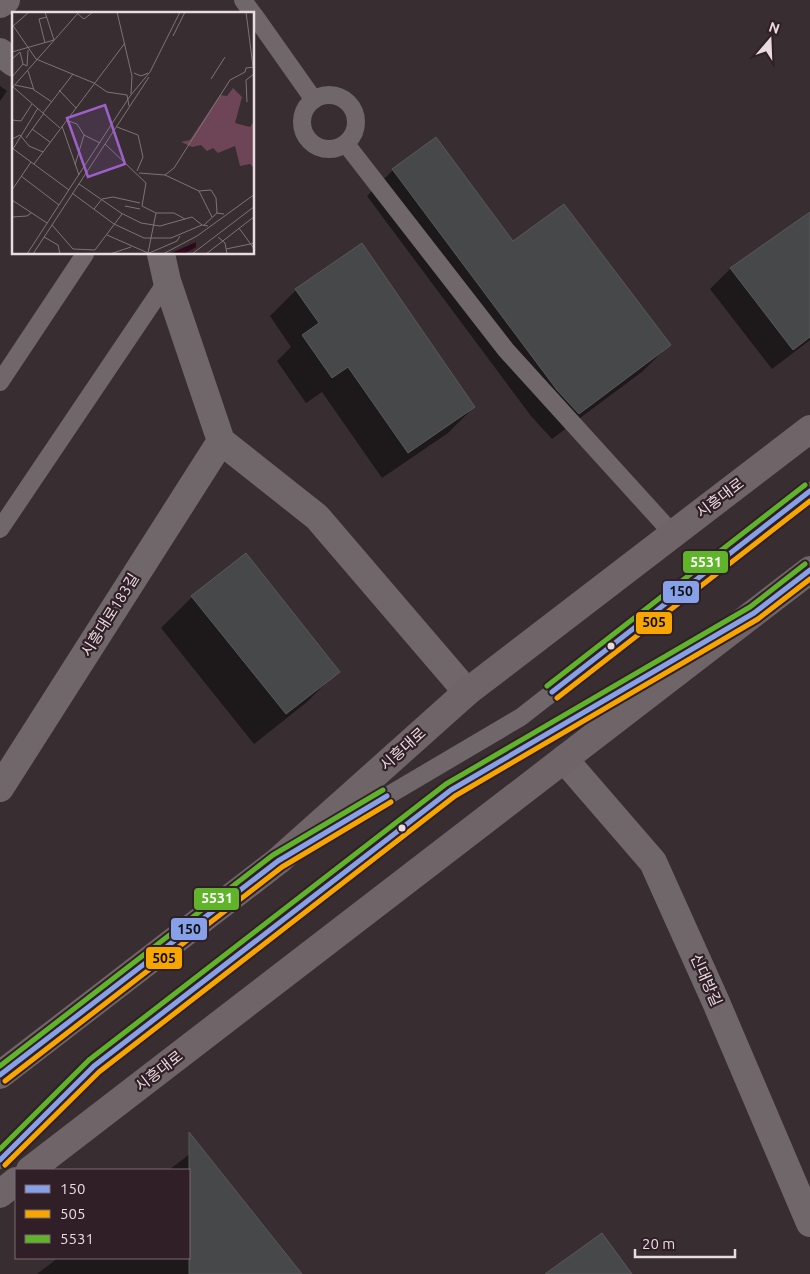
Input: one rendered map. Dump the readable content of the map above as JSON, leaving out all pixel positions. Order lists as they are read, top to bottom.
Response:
{
  "streets": {
    "main road": ["시흥대로"],
    "street": ["시흥대로183길", "신대방길"]
  },
  "crossings": [
    ["시흥대로", "신대방길"]
  ],
  "lines": ["transit line 5531", "transit line 150", "transit line 505"],
  "legend": ["150", "505", "5531"],
  "scale_bar": "20 m",
  "north": "top"
}
